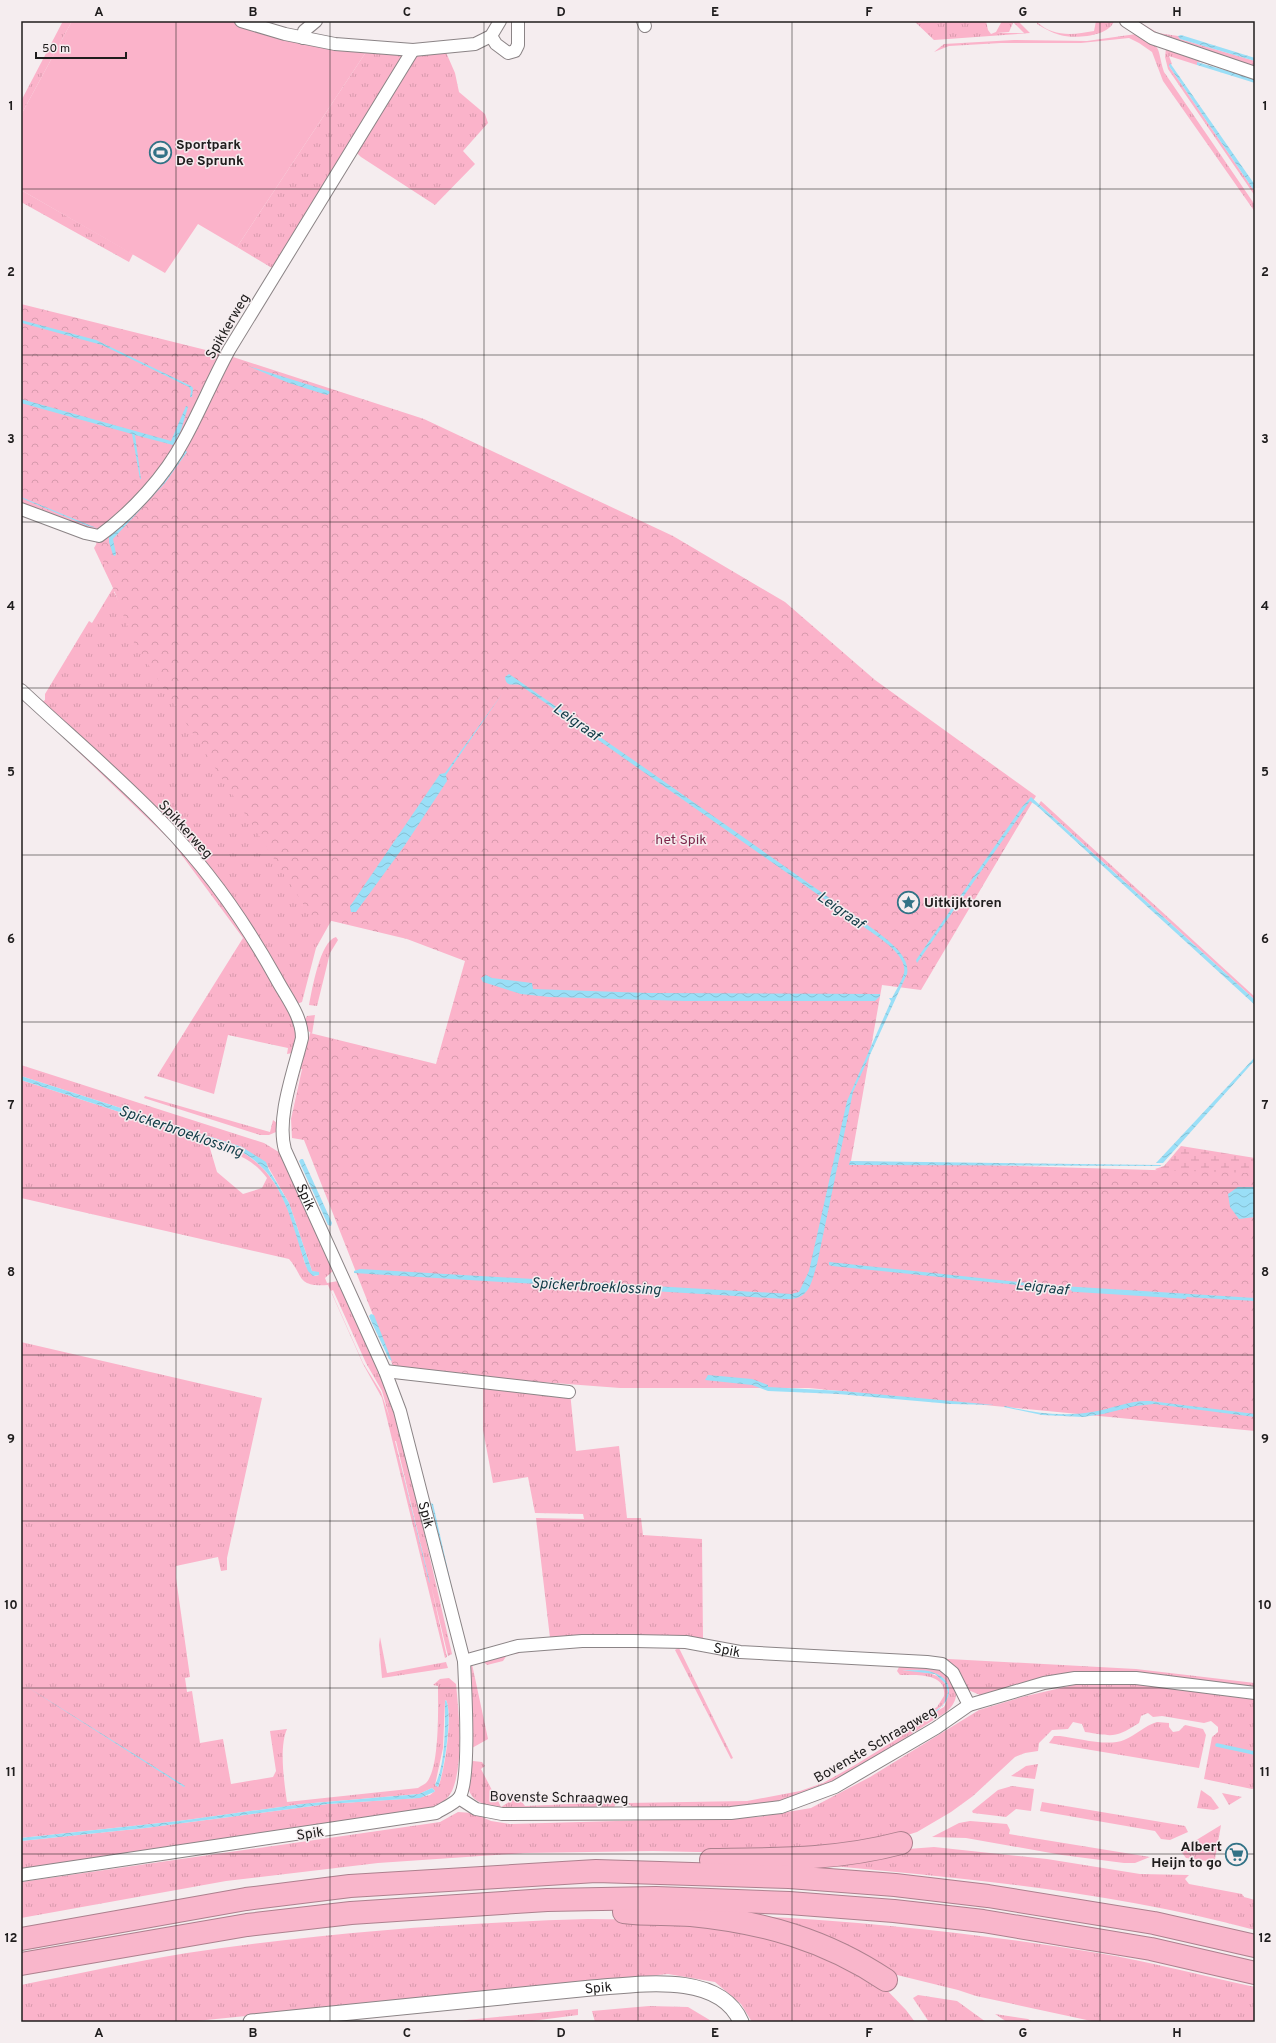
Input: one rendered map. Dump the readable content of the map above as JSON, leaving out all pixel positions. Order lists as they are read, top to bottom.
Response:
{
  "streets": {
    "street": ["Spikkerweg", "Spik", "Bovenste Schraagweg"]
  },
  "crossings": [
    ["Spikkerweg", "Spik"],
    ["Spik", "Bovenste Schraagweg"]
  ],
  "water": ["Leigraaf", "Spickerbroeklossing"],
  "parks": ["het Spik"],
  "places": {
    "sports": ["Sportpark De Sprunk"],
    "place": ["Uitkijktoren"],
    "supermarket": ["Albert Heijn to go"]
  },
  "scale_bar": "50 m",
  "grid": {
    "columns": [
      "A",
      "B",
      "C",
      "D",
      "E",
      "F",
      "G",
      "H"
    ],
    "rows": [
      "1",
      "2",
      "3",
      "4",
      "5",
      "6",
      "7",
      "8",
      "9",
      "10",
      "11",
      "12"
    ]
  }
}
